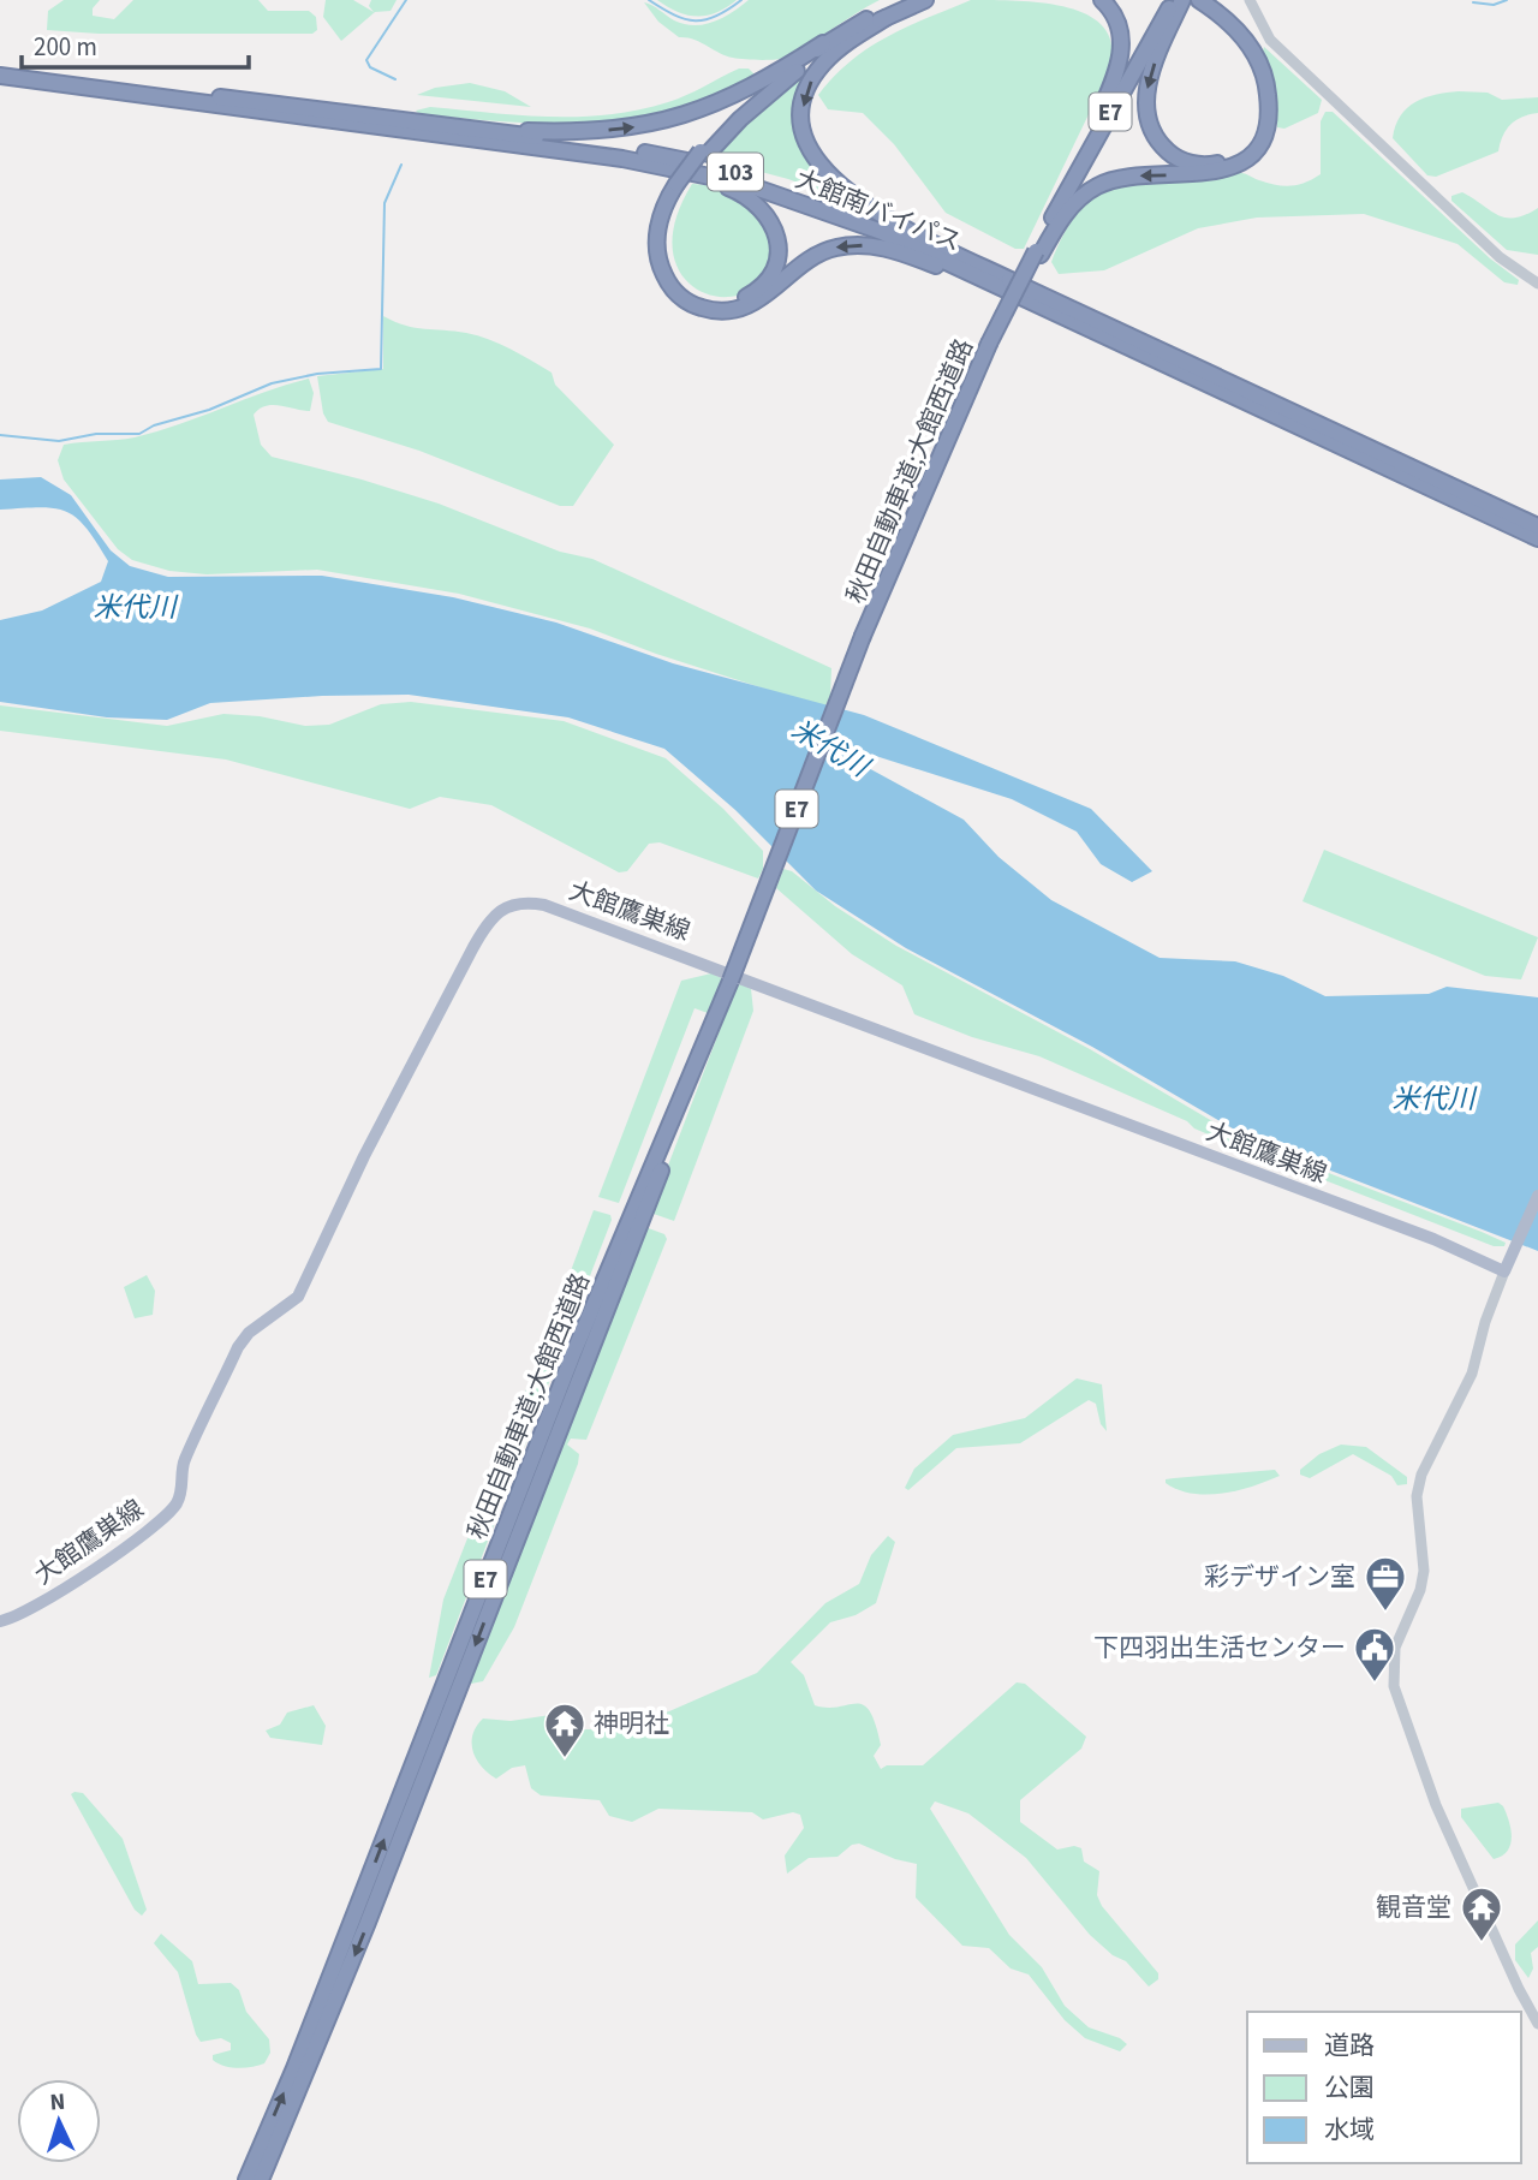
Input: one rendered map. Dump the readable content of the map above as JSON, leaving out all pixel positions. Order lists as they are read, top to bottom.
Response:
{
  "streets": {
    "highway": [
      "E7",
      "103",
      "大館南バイパス",
      "秋田自動車道;大館西道路"
    ],
    "main road": ["大館鷹巣線"]
  },
  "water": ["米代川"],
  "places": {
    "office": ["彩デザイン室"],
    "public building": ["下四羽出生活センター"],
    "temple": ["神明社", "観音堂"]
  },
  "legend": ["道路", "公園", "水域"],
  "scale_bar": "200 m",
  "north": "top"
}
